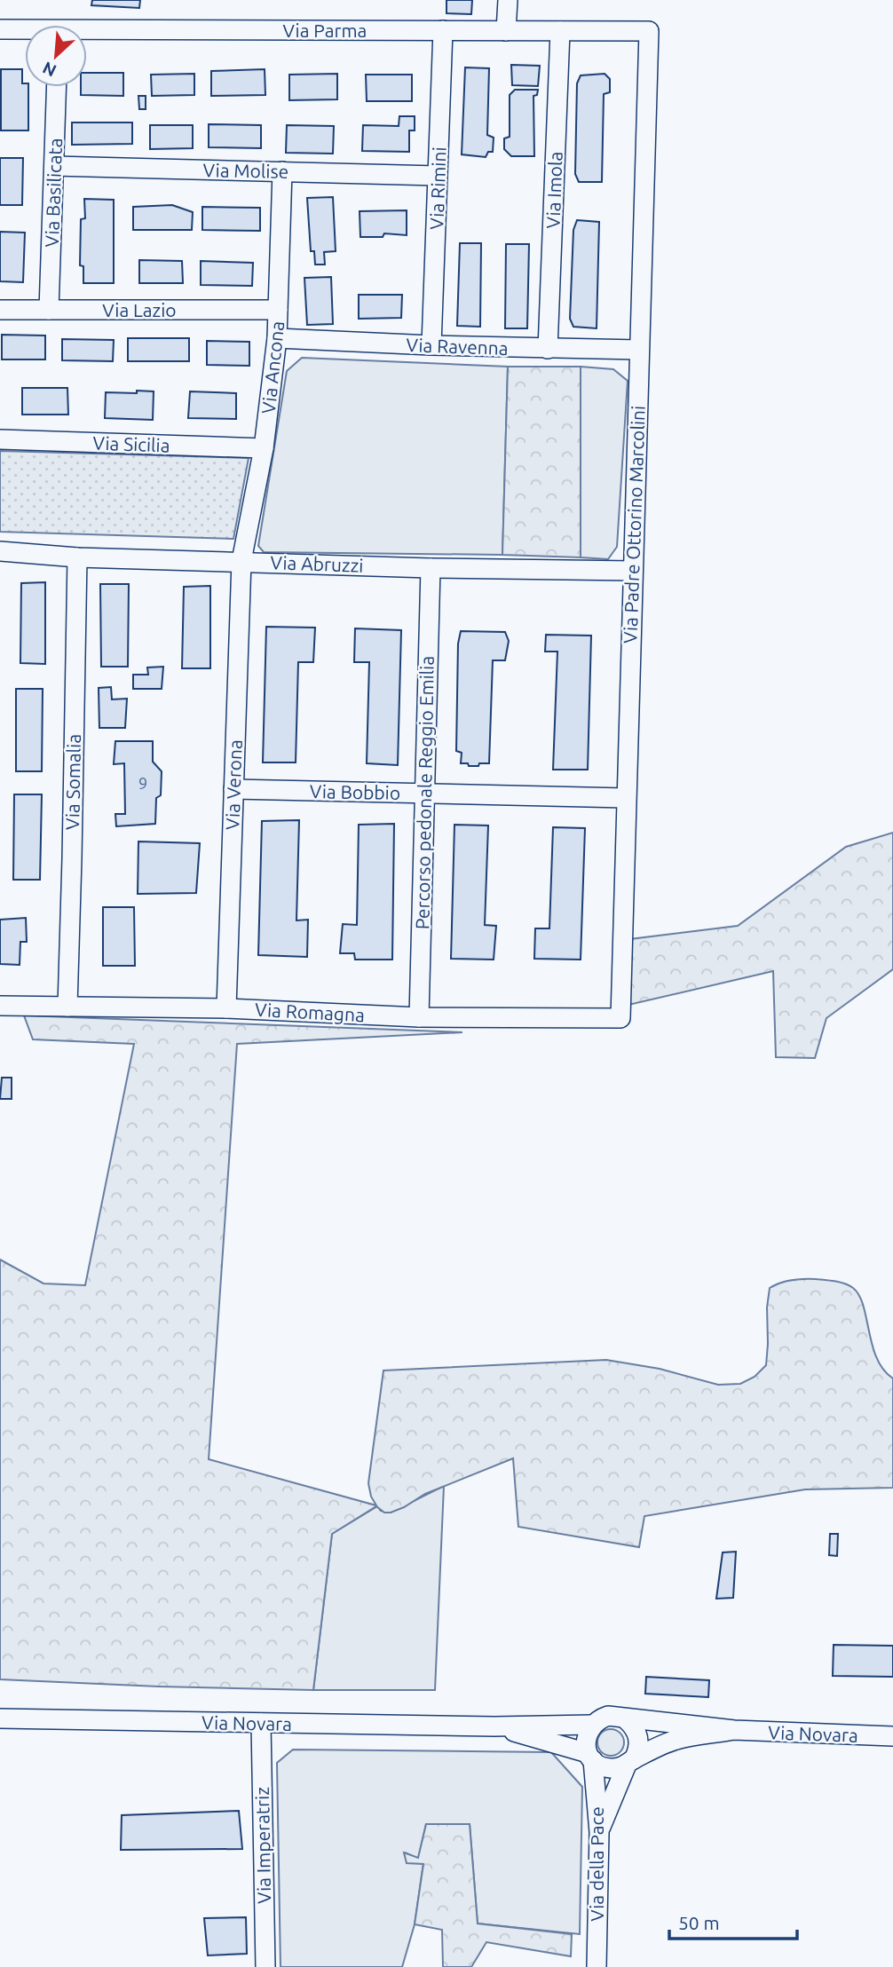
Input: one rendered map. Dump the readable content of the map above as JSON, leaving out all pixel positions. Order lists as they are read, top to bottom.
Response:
{
  "streets": {
    "street": [
      "Via Parma",
      "Via Molise",
      "Via Rimini",
      "Via Imola",
      "Via Basilicata",
      "Via Lazio",
      "Via Ravenna",
      "Via Ancona",
      "Via Sicilia",
      "Via Padre Ottorino Marcolini",
      "Via Abruzzi",
      "Via Somalia",
      "Via Verona",
      "Via Bobbio",
      "Percorso pedonale Reggio Emilia",
      "Via Romagna",
      "Via Novara",
      "Via Imperatriz",
      "Via della Pace"
    ]
  },
  "crossings": [
    ["Via Parma", "Via Rimini"],
    ["Via Parma", "Via Imola"],
    ["Via Parma", "Via Padre Ottorino Marcolini"],
    ["Via Molise", "Via Rimini"],
    ["Via Molise", "Via Basilicata"],
    ["Via Molise", "Via Ancona"],
    ["Via Rimini", "Via Ravenna"],
    ["Via Imola", "Via Ravenna"],
    ["Via Basilicata", "Via Lazio"],
    ["Via Lazio", "Via Ancona"],
    ["Via Ravenna", "Via Ancona"],
    ["Via Ravenna", "Via Padre Ottorino Marcolini"],
    ["Via Ancona", "Via Sicilia"],
    ["Via Ancona", "Via Abruzzi"],
    ["Via Ancona", "Via Verona"],
    ["Via Padre Ottorino Marcolini", "Via Abruzzi"],
    ["Via Padre Ottorino Marcolini", "Via Bobbio"],
    ["Via Padre Ottorino Marcolini", "Via Romagna"],
    ["Via Abruzzi", "Via Somalia"],
    ["Via Abruzzi", "Via Verona"],
    ["Via Abruzzi", "Percorso pedonale Reggio Emilia"],
    ["Via Somalia", "Via Romagna"],
    ["Via Verona", "Via Bobbio"],
    ["Via Verona", "Via Romagna"],
    ["Via Bobbio", "Percorso pedonale Reggio Emilia"],
    ["Percorso pedonale Reggio Emilia", "Via Romagna"],
    ["Via Novara", "Via Imperatriz"],
    ["Via Novara", "Via della Pace"]
  ],
  "house_numbers": ["9"],
  "scale_bar": "50 m",
  "north": "bottom left"
}
